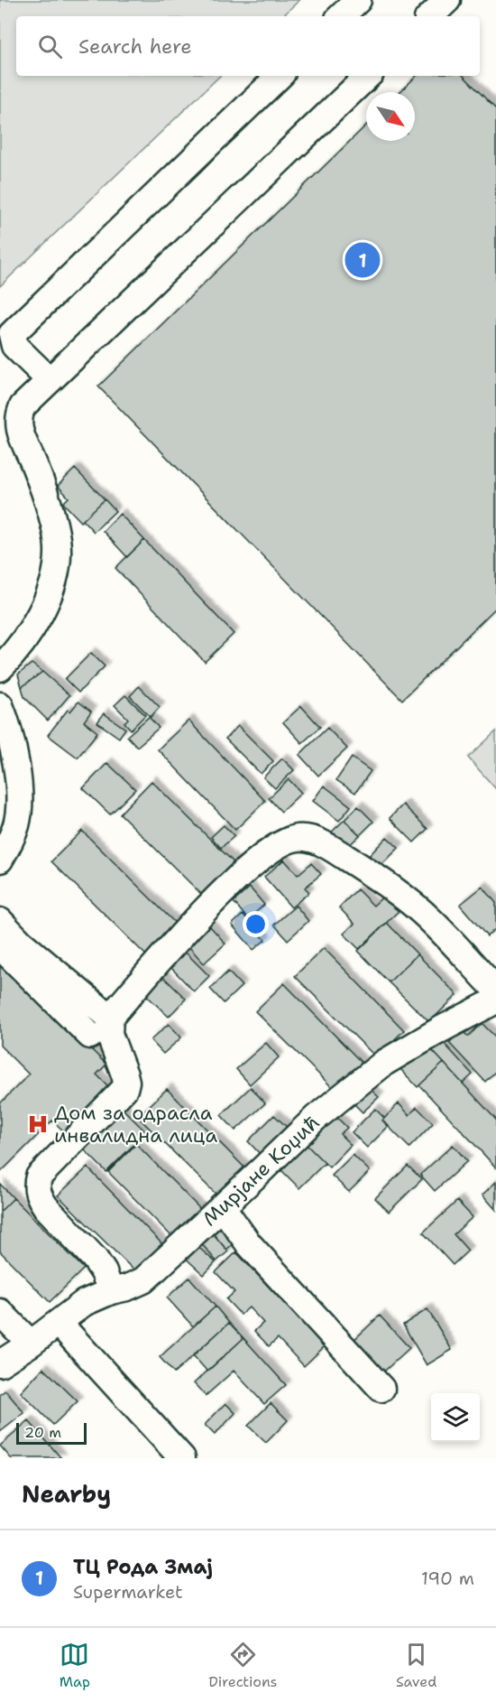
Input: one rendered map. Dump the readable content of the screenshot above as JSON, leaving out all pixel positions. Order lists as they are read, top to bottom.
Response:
{
  "streets": {
    "street": ["Мирјане Коџић"]
  },
  "places": {
    "hospital": ["Дом за одрасла инвалидна лица"]
  },
  "scale_bar": "20 m",
  "north": "bottom right",
  "page": {
    "search": "Search here",
    "pins": "1",
    "scale": "20 m",
    "heading": "Nearby",
    "list": [
      {
        "mark": "1",
        "name": "ТЦ Рода Змај",
        "note": "Supermarket",
        "value": "190 m"
      }
    ],
    "nav": ["Map", "Directions", "Saved"]
  }
}
